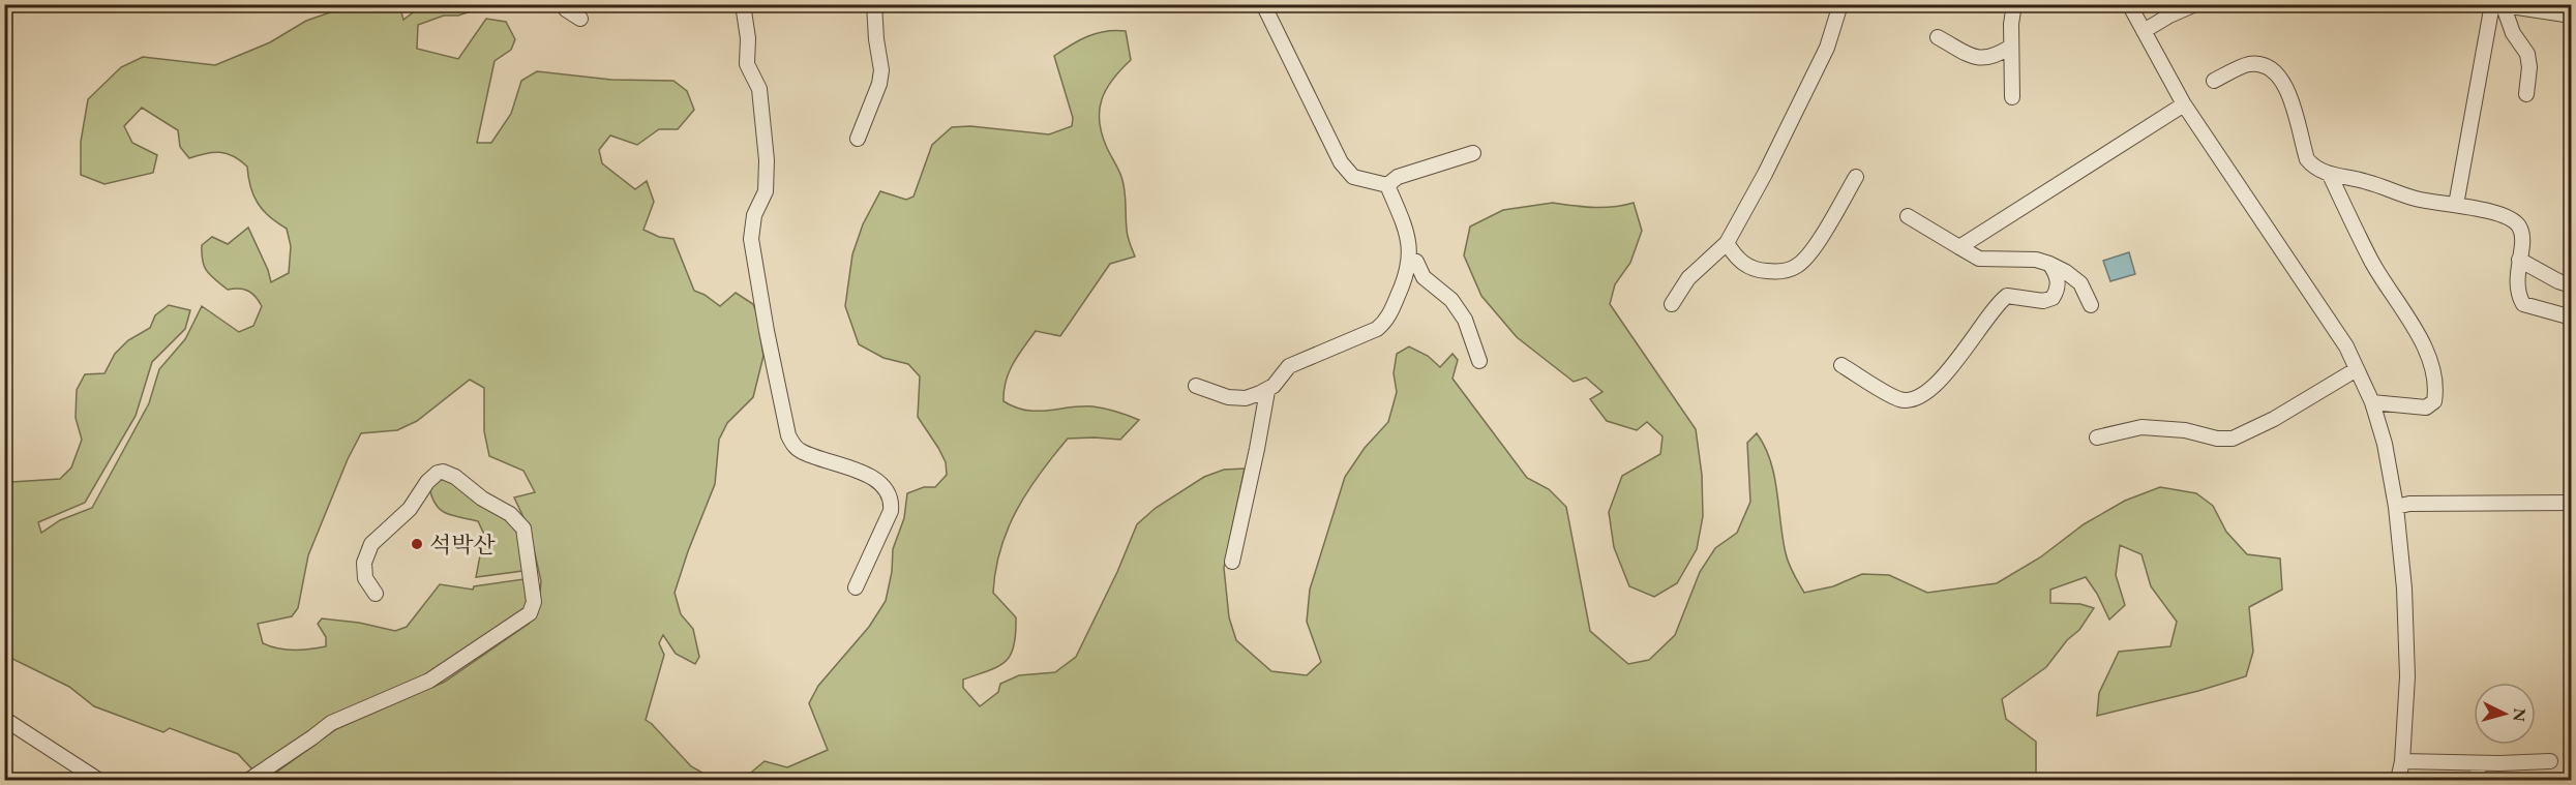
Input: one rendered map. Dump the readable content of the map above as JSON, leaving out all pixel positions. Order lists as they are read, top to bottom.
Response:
{
  "places": ["석박산"],
  "north": "right"
}
